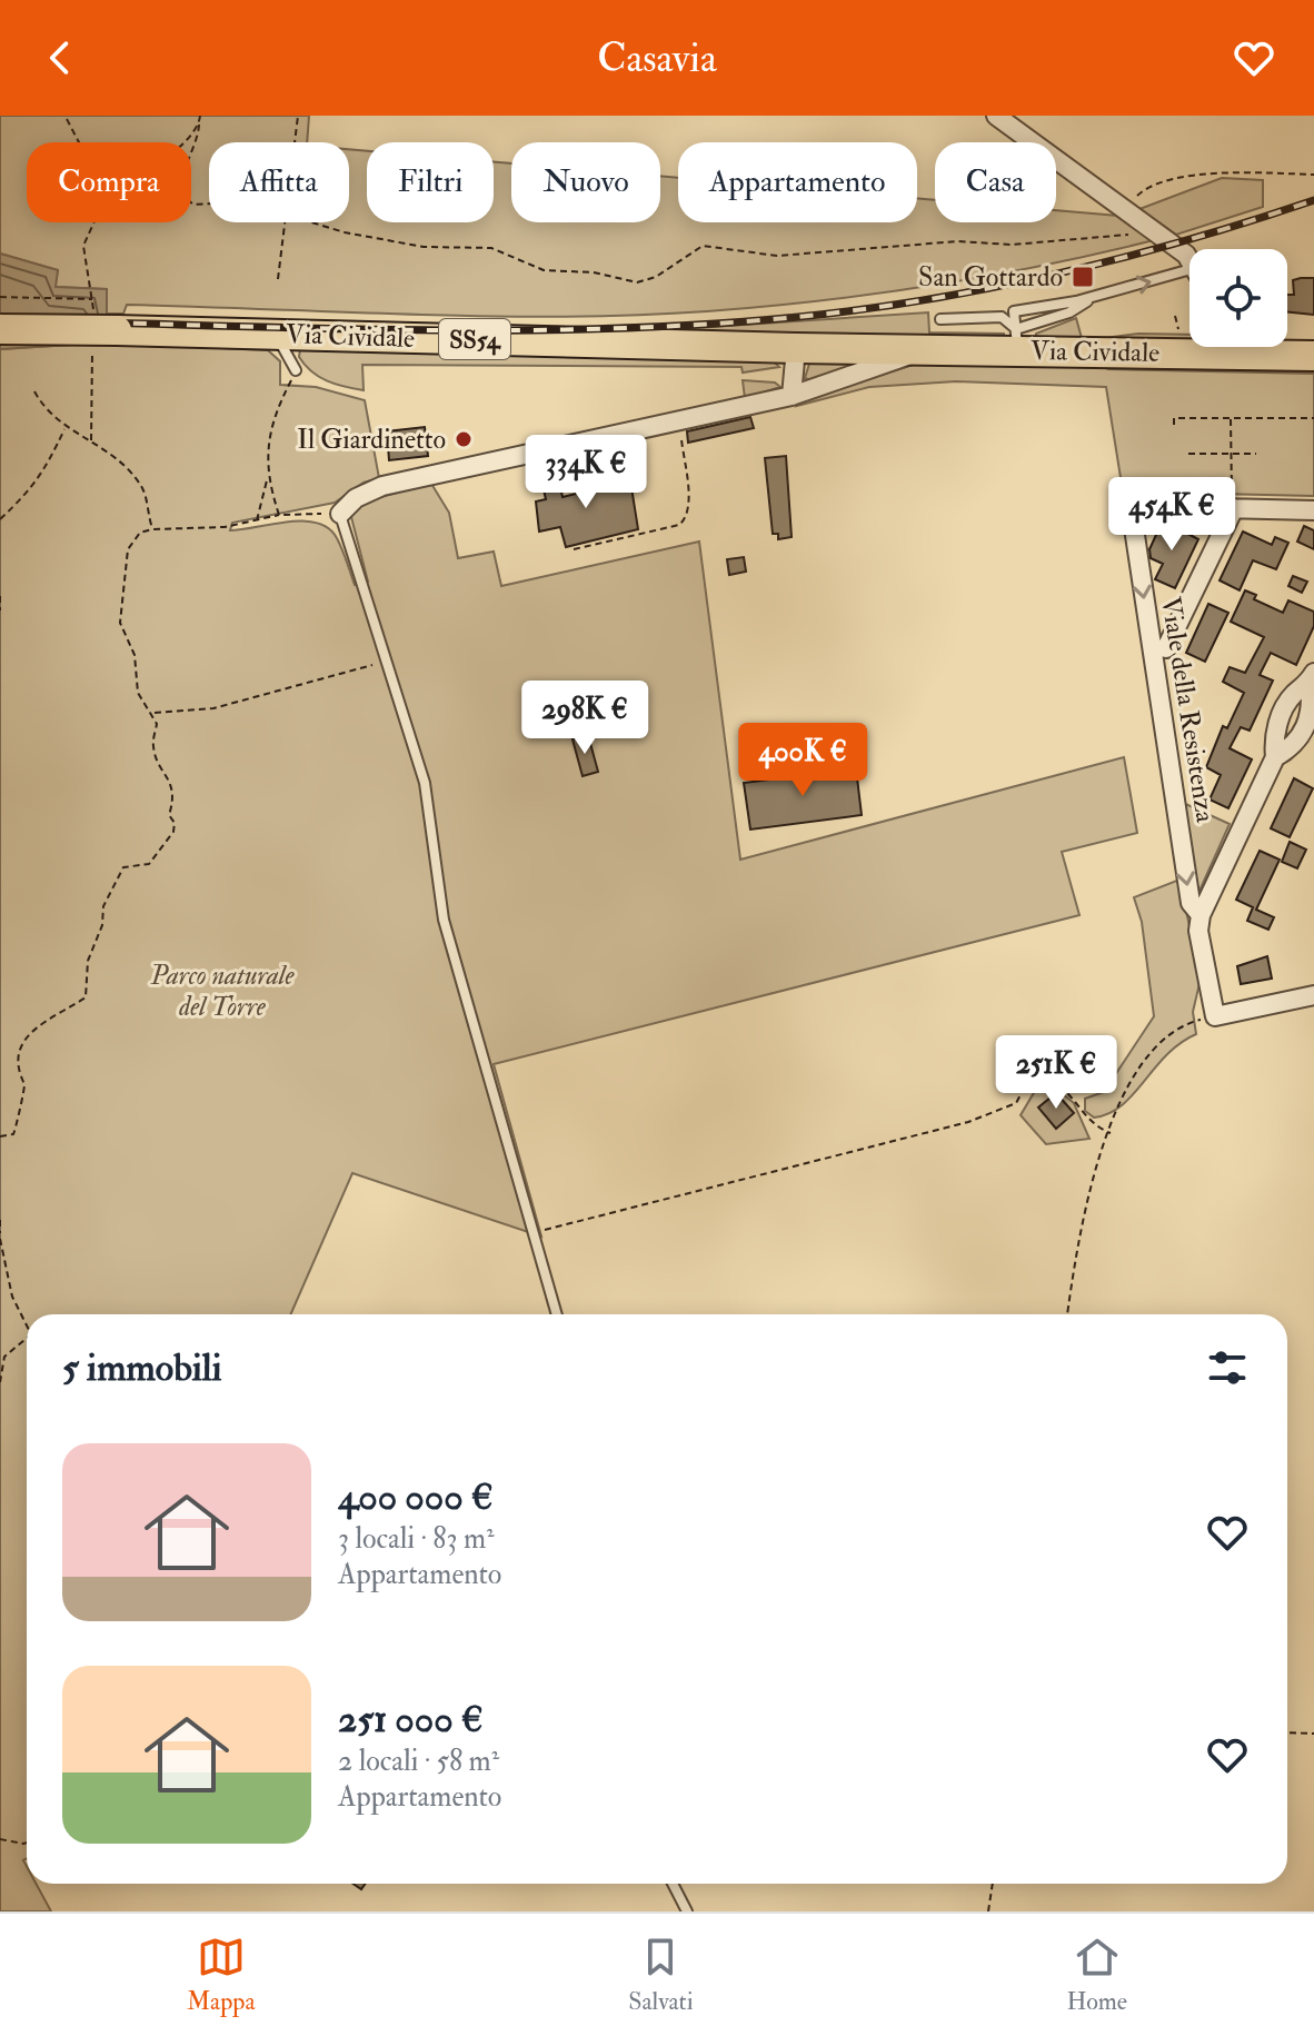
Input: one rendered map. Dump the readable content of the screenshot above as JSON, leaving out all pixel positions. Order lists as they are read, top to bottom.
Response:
{
  "streets": {
    "main road": ["Via Cividale", "SS54"],
    "street": ["Viale della Resistenza"]
  },
  "crossings": [
    ["Via Cividale", "SS54"]
  ],
  "parks": ["Parco naturale del Torre"],
  "places": {
    "transit": ["San Gottardo"],
    "other": ["Il Giardinetto"]
  },
  "page": {
    "header": "Casavia",
    "chip": [
      "Compra",
      "Affitta",
      "Filtri",
      "Nuovo",
      "Appartamento",
      "Casa"
    ],
    "price": [
      "334K €",
      "454K €",
      "298K €",
      "400K €",
      "251K €"
    ],
    "heading": "5 immobili",
    "list": [
      {
        "name": "400 000 €",
        "note": "3 locali · 83 m² · Appartamento"
      },
      {
        "name": "251 000 €",
        "note": "2 locali · 58 m² · Appartamento"
      }
    ],
    "tabs": ["Mappa", "Salvati", "Home"]
  }
}
